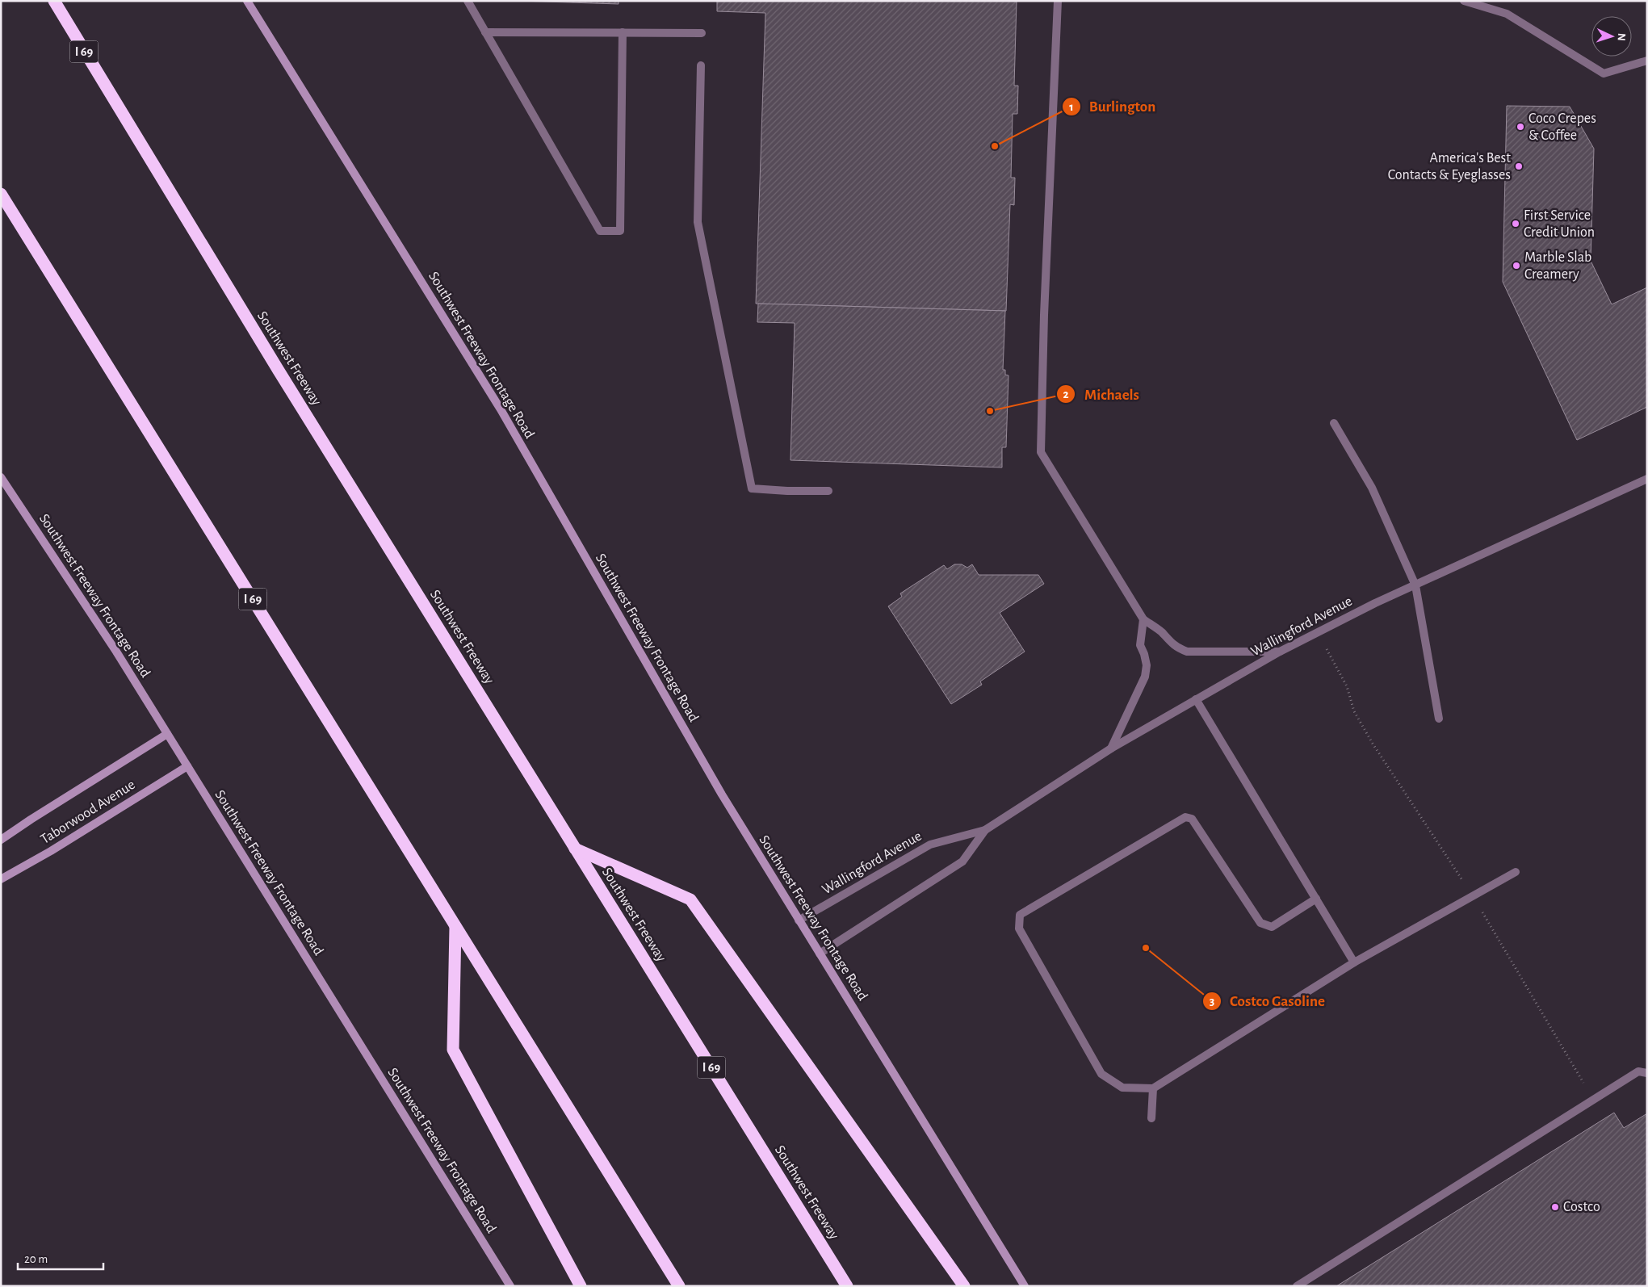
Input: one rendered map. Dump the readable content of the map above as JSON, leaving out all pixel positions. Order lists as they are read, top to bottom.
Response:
{
  "streets": {
    "highway": ["I 69", "Southwest Freeway"],
    "main road": ["Southwest Freeway Frontage Road", "Taborwood Avenue"],
    "street": ["Wallingford Avenue"]
  },
  "crossings": [
    ["Southwest Freeway Frontage Road", "Wallingford Avenue"],
    ["Southwest Freeway Frontage Road", "Taborwood Avenue"]
  ],
  "places": [
    "Coco Crepes & Coffee",
    "Burlington",
    "America's Best Contacts & Eyeglasses",
    "First Service Credit Union",
    "Marble Slab Creamery",
    "Michaels",
    "Costco Gasoline",
    "Costco"
  ],
  "scale_bar": "20 m",
  "north": "right"
}
